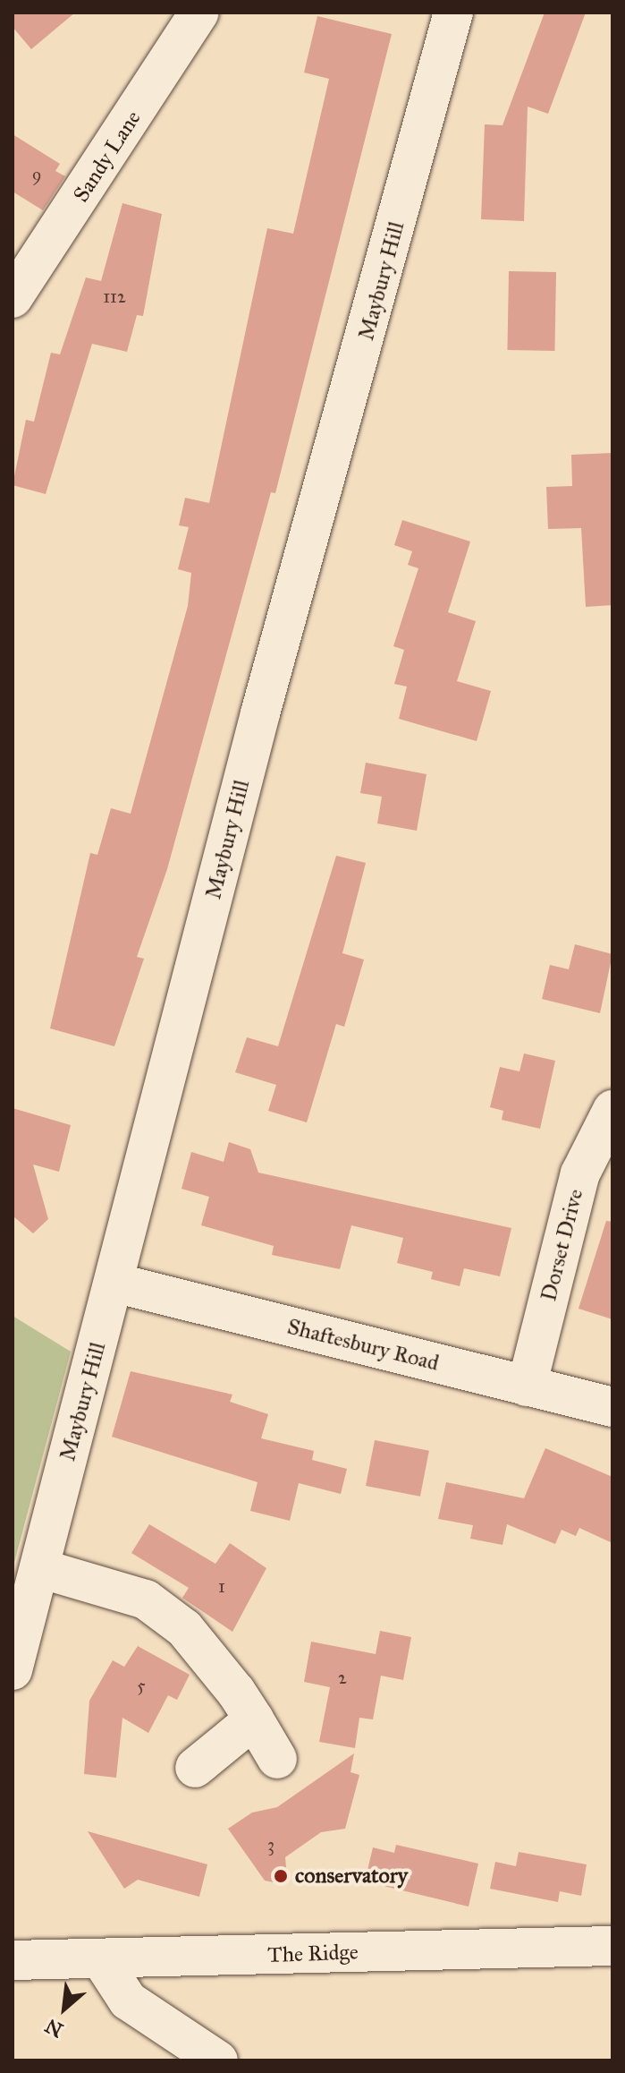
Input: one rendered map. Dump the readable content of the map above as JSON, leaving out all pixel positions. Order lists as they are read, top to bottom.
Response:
{
  "streets": {
    "street": [
      "Sandy Lane",
      "Maybury Hill",
      "Dorset Drive",
      "Shaftesbury Road",
      "The Ridge"
    ]
  },
  "crossings": [
    ["Maybury Hill", "Shaftesbury Road"],
    ["Dorset Drive", "Shaftesbury Road"]
  ],
  "places": ["conservatory"],
  "house_numbers": [
    "9",
    "112",
    "1",
    "2",
    "5",
    "3"
  ],
  "north": "bottom left"
}
